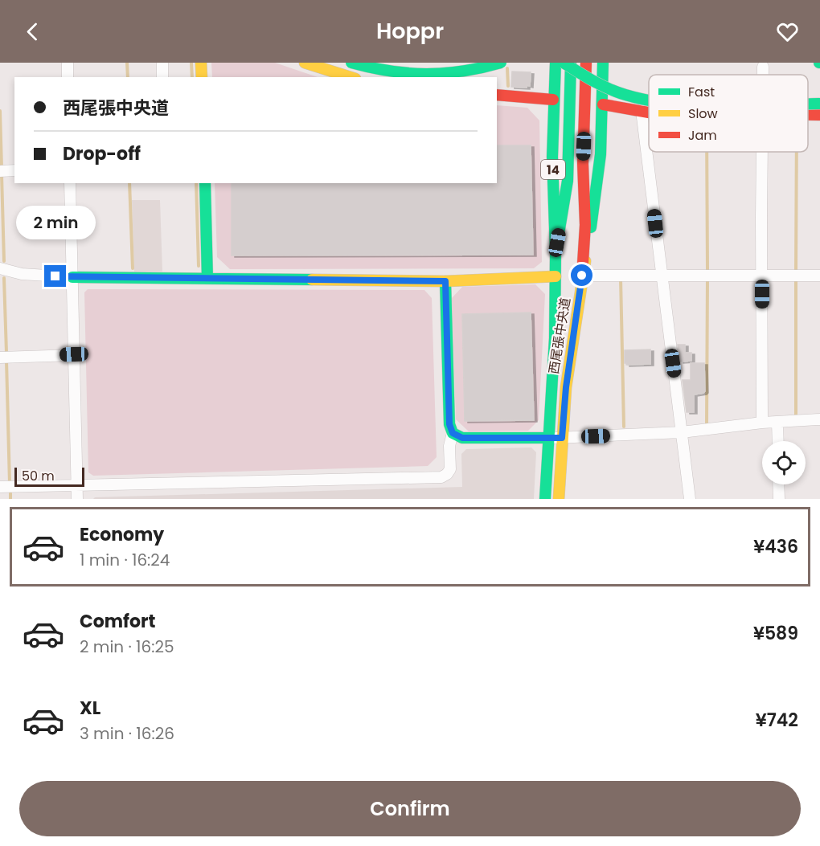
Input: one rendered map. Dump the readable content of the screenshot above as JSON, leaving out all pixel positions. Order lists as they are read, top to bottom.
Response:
{
  "streets": {
    "main road": ["14", "西尾張中央道"]
  },
  "legend": ["Fast", "Slow", "Jam"],
  "scale_bar": "50 m",
  "page": {
    "header": "Hoppr",
    "banner": ["西尾張中央道", "Drop-off"],
    "bubble": "2 min",
    "scale": "50 m",
    "list": [
      {
        "name": "Economy",
        "note": "1 min · 16:24",
        "value": "¥436"
      },
      {
        "name": "Comfort",
        "note": "2 min · 16:25",
        "value": "¥589"
      },
      {
        "name": "XL",
        "note": "3 min · 16:26",
        "value": "¥742"
      }
    ],
    "buttons": "Confirm"
  }
}
